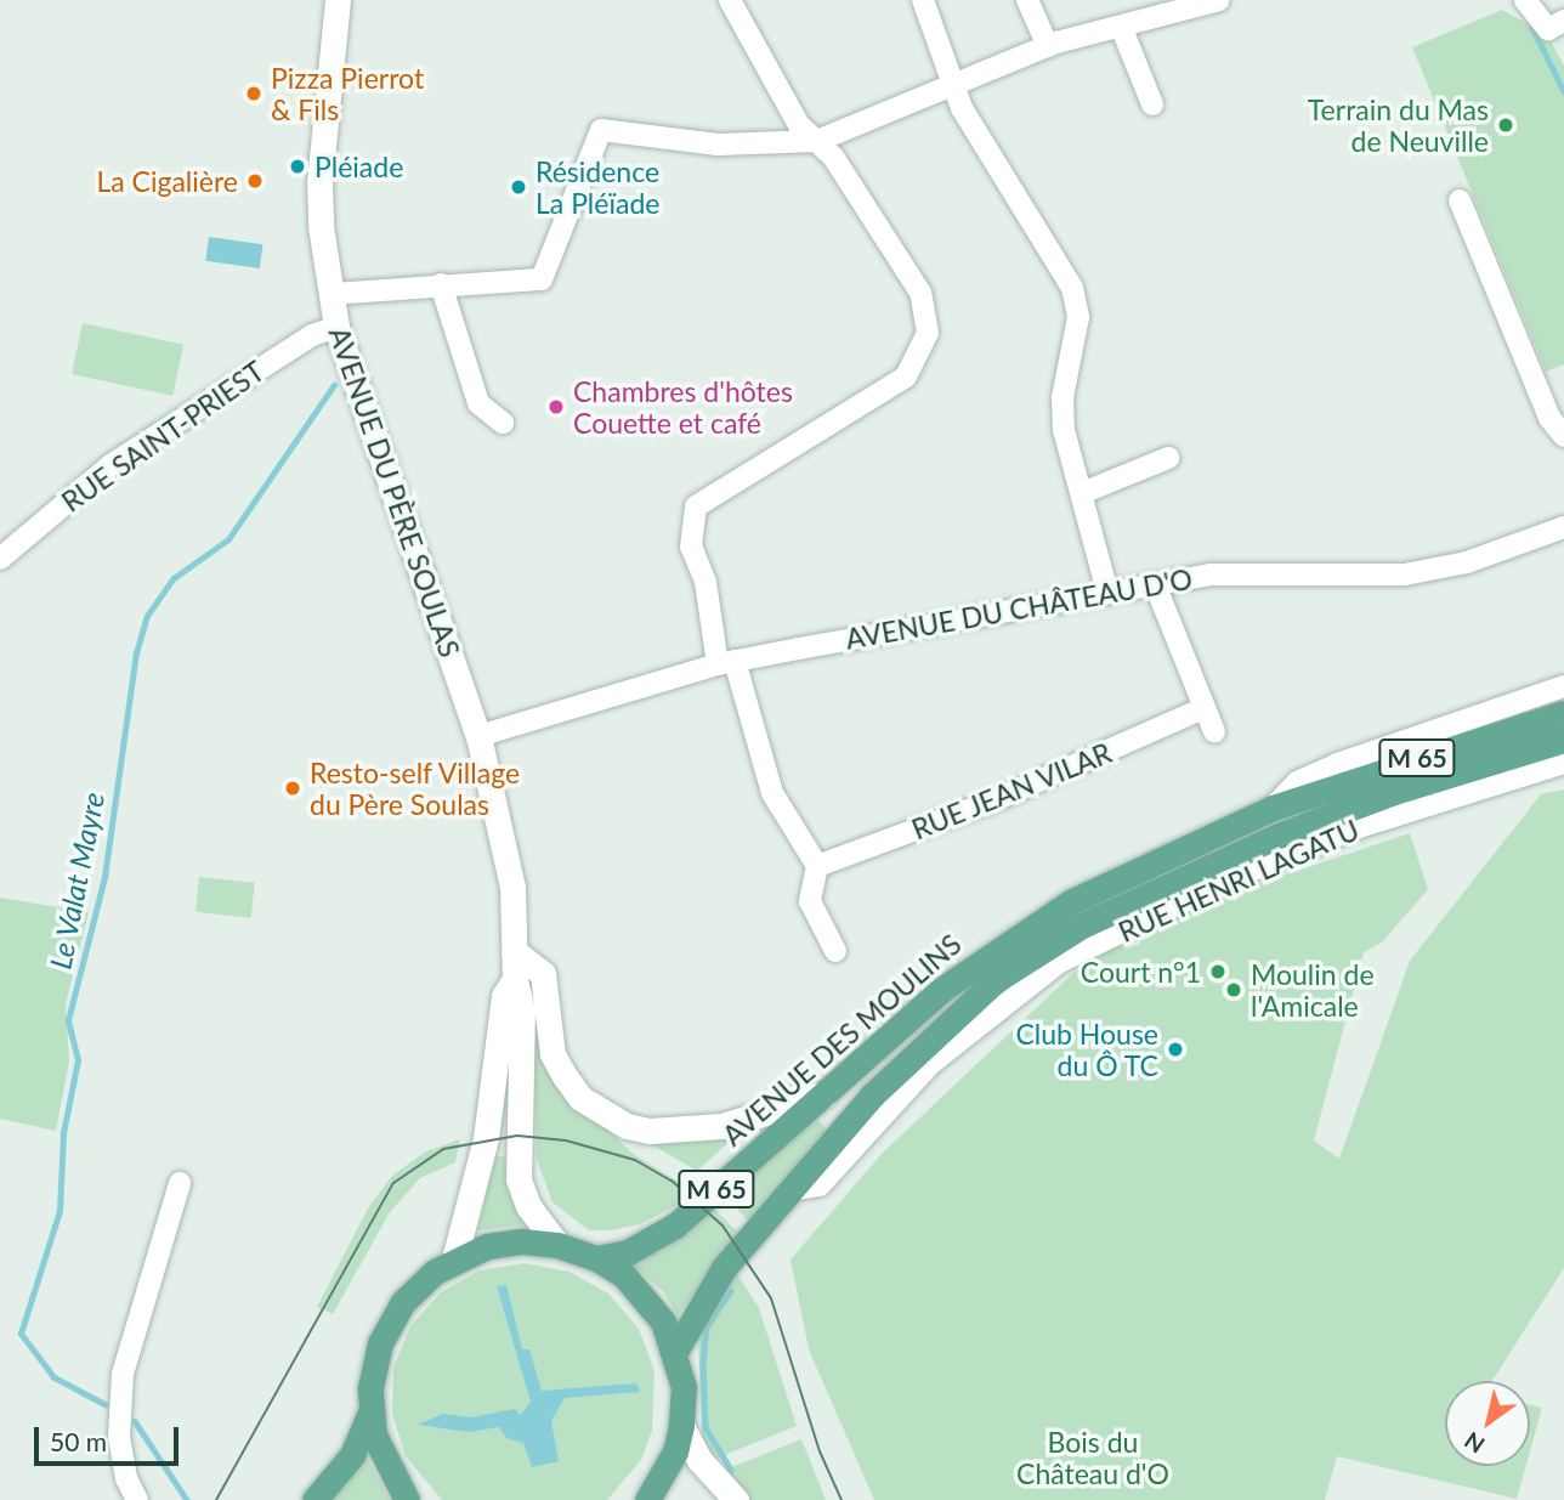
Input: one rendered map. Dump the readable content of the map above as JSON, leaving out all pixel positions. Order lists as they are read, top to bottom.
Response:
{
  "streets": {
    "main road": ["AVENUE DU PÈRE SOULAS", "M 65", "AVENUE DES MOULINS"],
    "street": [
      "RUE SAINT-PRIEST",
      "AVENUE DU CHÂTEAU D'O",
      "RUE JEAN VILAR",
      "RUE HENRI LAGATU"
    ]
  },
  "crossings": [
    ["RUE SAINT-PRIEST", "AVENUE DU PÈRE SOULAS"],
    ["AVENUE DU PÈRE SOULAS", "AVENUE DU CHÂTEAU D'O"],
    ["RUE HENRI LAGATU", "AVENUE DES MOULINS"]
  ],
  "water": ["Le Valat Mayre"],
  "parks": ["Bois du Château d'O"],
  "places": [
    "Pizza Pierrot & Fils",
    "Terrain du Mas de Neuville",
    "Pléiade",
    "La Cigalière",
    "Résidence La Pléïade",
    "Chambres d'hôtes Couette et café",
    "Resto-self Village du Père Soulas",
    "Court n°1",
    "Moulin de l'Amicale",
    "Club House du Ô TC"
  ],
  "scale_bar": "50 m",
  "north": "bottom left"
}
